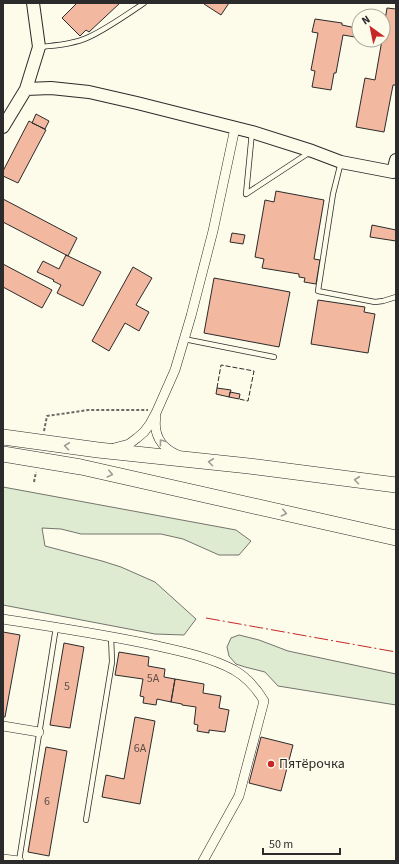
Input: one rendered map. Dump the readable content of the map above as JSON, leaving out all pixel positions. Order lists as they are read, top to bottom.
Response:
{
  "places": ["Пятёрочка"],
  "house_numbers": [
    "5А",
    "5",
    "6А",
    "6"
  ],
  "scale_bar": "50 m",
  "north": "top left"
}
